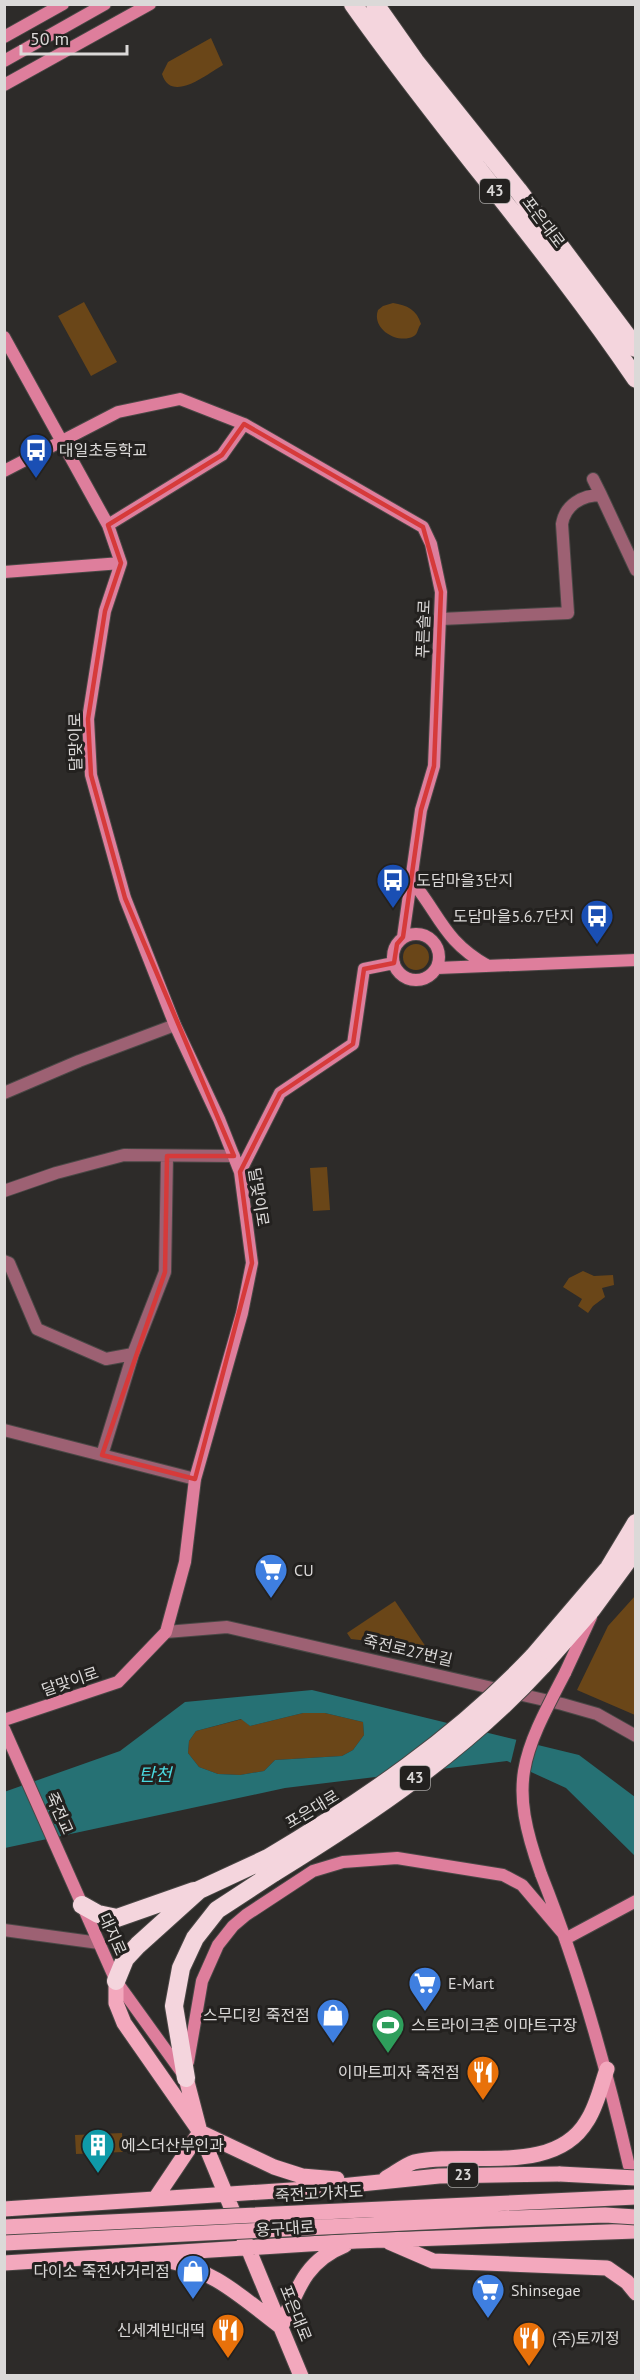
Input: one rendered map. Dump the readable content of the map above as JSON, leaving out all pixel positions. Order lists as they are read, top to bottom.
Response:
{
  "streets": {
    "highway": ["43", "포은대로"],
    "main road": ["23", "죽전고가차도", "용구대로"],
    "street": [
      "푸른솔로",
      "달맞이로",
      "죽전로27번길",
      "죽전교",
      "대지로"
    ]
  },
  "crossings": [
    ["포은대로", "대지로"],
    ["포은대로", "23"],
    ["포은대로", "용구대로"],
    ["달맞이로", "죽전로27번길"],
    ["죽전교", "대지로"]
  ],
  "water": ["탄천"],
  "places": {
    "bus stop": ["대일초등학교", "도담마을3단지", "도담마을5.6.7단지"],
    "supermarket": ["CU", "E-Mart", "Shinsegae"],
    "shop": ["스무디킹 죽전점", "다이소 죽전사거리점"],
    "sports": ["스트라이크존 이마트구장"],
    "restaurant": ["이마트피자 죽전점", "신세계빈대떡", "(주)토끼정"],
    "building": ["에스더산부인과"]
  },
  "scale_bar": "50 m"
}
